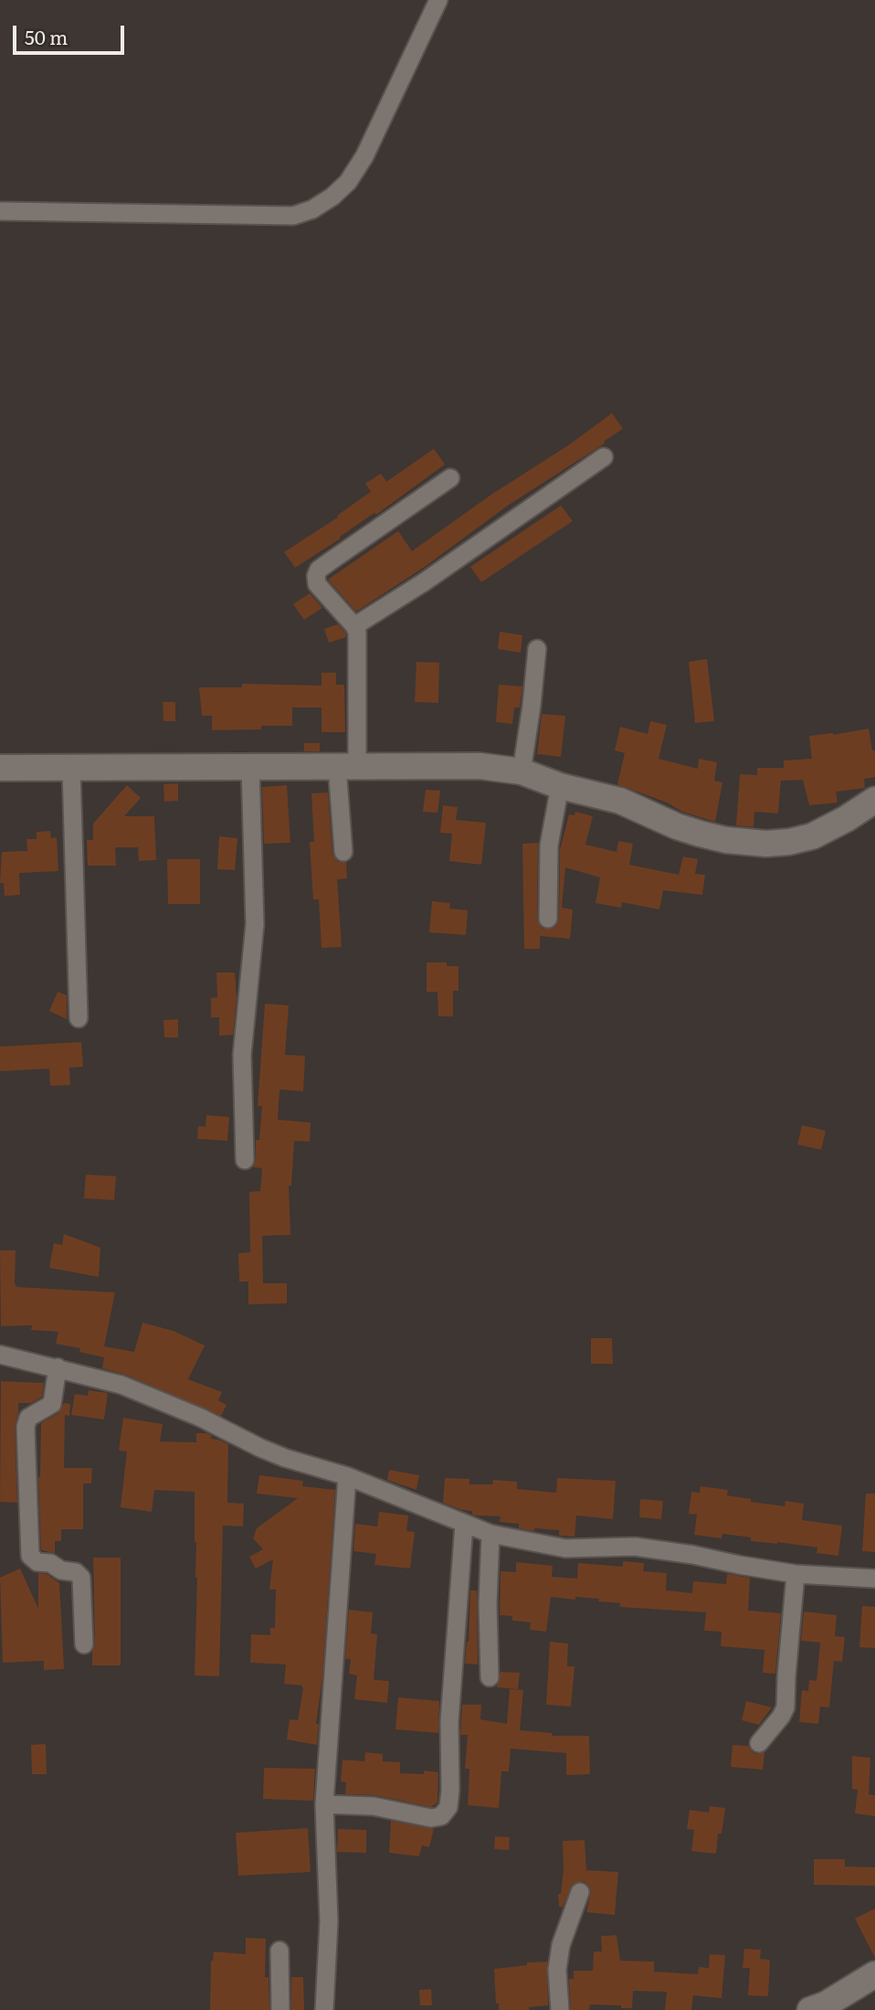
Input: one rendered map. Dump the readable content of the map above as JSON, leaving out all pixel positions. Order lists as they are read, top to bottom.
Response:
{
  "scale_bar": "50 m"
}
